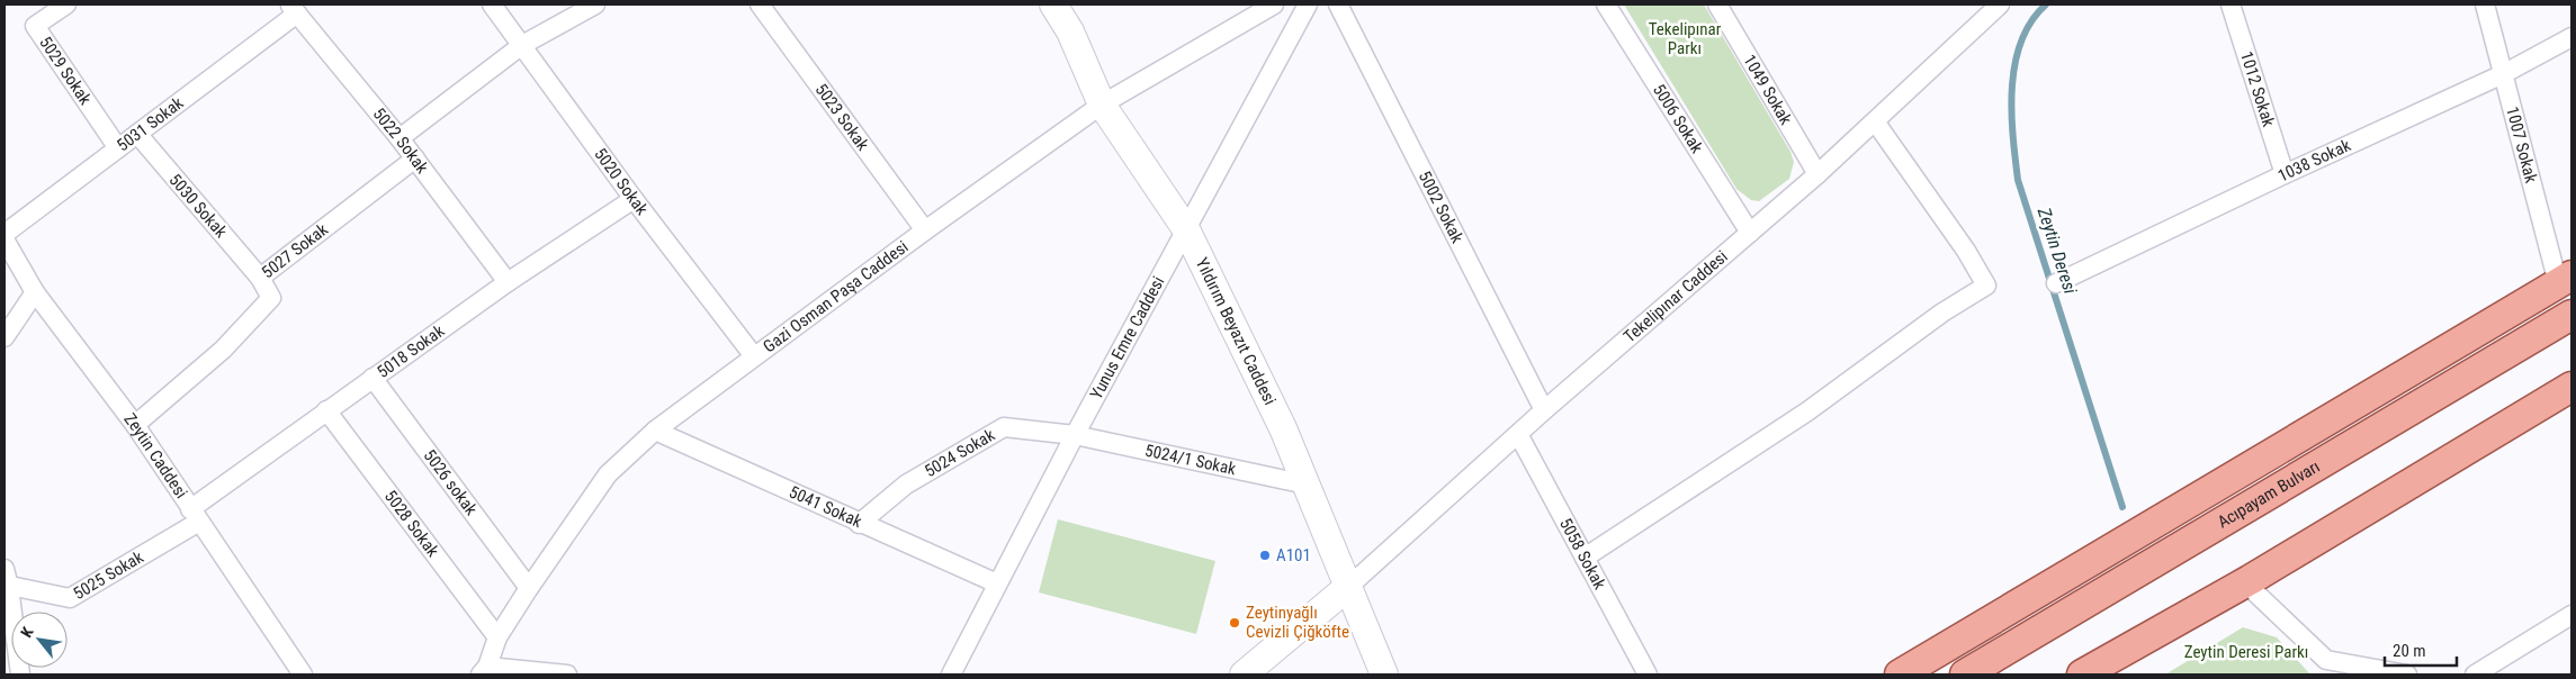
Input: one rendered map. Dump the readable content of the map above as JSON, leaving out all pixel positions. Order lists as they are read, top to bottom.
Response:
{
  "streets": {
    "main road": ["Acıpayam Bulvarı"],
    "street": [
      "5029 Sokak",
      "1049 Sokak",
      "1012 Sokak",
      "5023 Sokak",
      "5006 Sokak",
      "5031 Sokak",
      "5022 Sokak",
      "1007 Sokak",
      "1038 Sokak",
      "5020 Sokak",
      "5030 Sokak",
      "5002 Sokak",
      "5027 Sokak",
      "Gazi Osman Paşa Caddesi",
      "Tekelipınar Caddesi",
      "Yıldırım Beyazıt Caddesi",
      "Yunus Emre Caddesi",
      "5018 Sokak",
      "5024 Sokak",
      "Zeytin Caddesi",
      "5024/1 Sokak",
      "5026 sokak",
      "5041 Sokak",
      "5028 Sokak",
      "5058 Sokak",
      "5025 Sokak"
    ]
  },
  "crossings": [
    ["5029 Sokak", "5031 Sokak"],
    ["1049 Sokak", "Tekelipınar Caddesi"],
    ["1012 Sokak", "1038 Sokak"],
    ["5023 Sokak", "Gazi Osman Paşa Caddesi"],
    ["5006 Sokak", "Tekelipınar Caddesi"],
    ["5031 Sokak", "5022 Sokak"],
    ["5031 Sokak", "5030 Sokak"],
    ["5022 Sokak", "5027 Sokak"],
    ["5022 Sokak", "5018 Sokak"],
    ["1007 Sokak", "1038 Sokak"],
    ["5020 Sokak", "Gazi Osman Paşa Caddesi"],
    ["5020 Sokak", "5018 Sokak"],
    ["5030 Sokak", "5027 Sokak"],
    ["5002 Sokak", "Tekelipınar Caddesi"],
    ["5027 Sokak", "Zeytin Caddesi"],
    ["Gazi Osman Paşa Caddesi", "Yıldırım Beyazıt Caddesi"],
    ["Gazi Osman Paşa Caddesi", "5026 sokak"],
    ["Gazi Osman Paşa Caddesi", "5041 Sokak"],
    ["Gazi Osman Paşa Caddesi", "5028 Sokak"],
    ["Tekelipınar Caddesi", "Yıldırım Beyazıt Caddesi"],
    ["Tekelipınar Caddesi", "5058 Sokak"],
    ["Yıldırım Beyazıt Caddesi", "Yunus Emre Caddesi"],
    ["Yıldırım Beyazıt Caddesi", "5024/1 Sokak"],
    ["Yunus Emre Caddesi", "5024 Sokak"],
    ["Yunus Emre Caddesi", "5024/1 Sokak"],
    ["Yunus Emre Caddesi", "5041 Sokak"],
    ["5018 Sokak", "Zeytin Caddesi"],
    ["5018 Sokak", "5026 sokak"],
    ["5018 Sokak", "5028 Sokak"],
    ["5018 Sokak", "5025 Sokak"],
    ["5024 Sokak", "5024/1 Sokak"],
    ["5024 Sokak", "5041 Sokak"],
    ["Zeytin Caddesi", "5025 Sokak"]
  ],
  "water": ["Zeytin Deresi"],
  "parks": ["Tekelipınar Parkı", "Zeytin Deresi Parkı"],
  "places": ["A101", "Zeytinyağlı Cevizli Çiğköfte"],
  "scale_bar": "20 m",
  "north": "top left"
}
